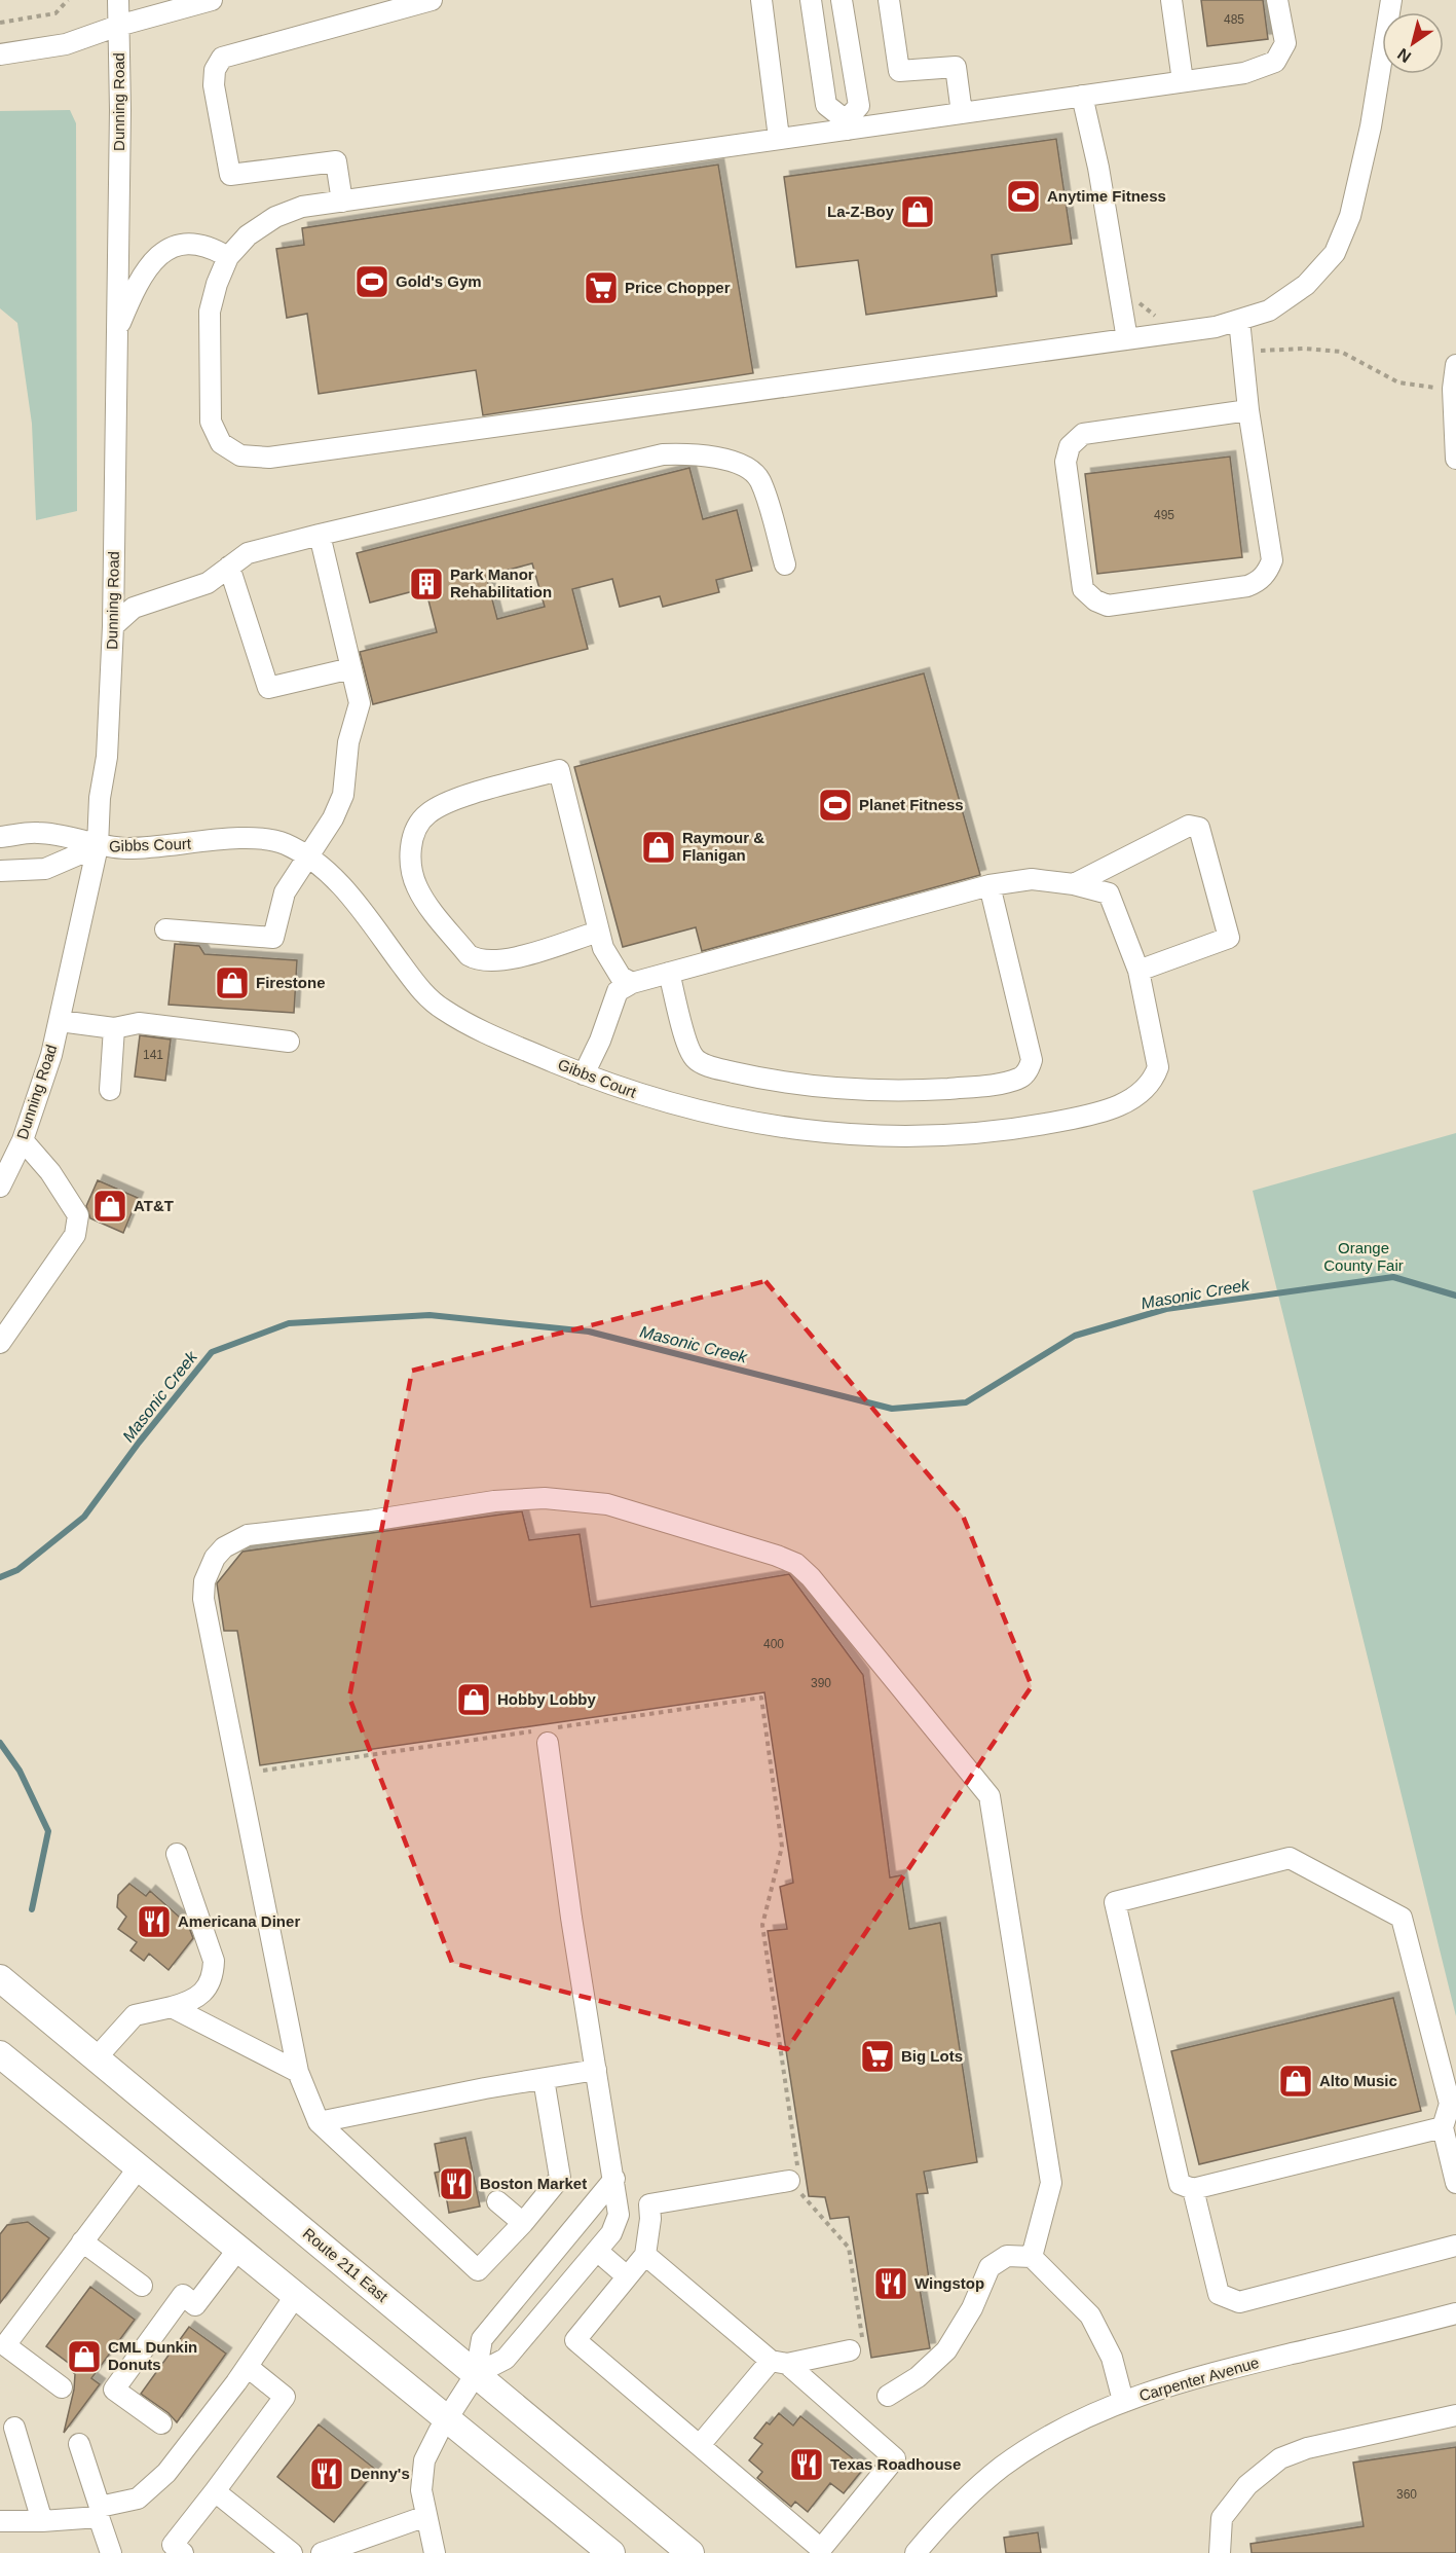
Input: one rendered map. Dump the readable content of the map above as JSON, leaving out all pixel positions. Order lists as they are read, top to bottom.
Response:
{
  "streets": {
    "main road": ["Route 211 East"],
    "street": ["Dunning Road", "Gibbs Court", "Carpenter Avenue"]
  },
  "crossings": [
    ["Dunning Road", "Gibbs Court"]
  ],
  "water": ["Masonic Creek"],
  "parks": ["Orange County Fair"],
  "places": {
    "sports": ["Anytime Fitness", "Gold's Gym", "Planet Fitness"],
    "shop": [
      "La-Z-Boy",
      "Raymour & Flanigan",
      "Firestone",
      "AT&T",
      "Hobby Lobby",
      "Alto Music",
      "CML Dunkin Donuts"
    ],
    "supermarket": ["Price Chopper", "Big Lots"],
    "building": ["Park Manor Rehabilitation"],
    "restaurant": [
      "Americana Diner",
      "Boston Market",
      "Wingstop",
      "Texas Roadhouse",
      "Denny's"
    ]
  },
  "house_numbers": [
    "485",
    "495",
    "141",
    "400",
    "390",
    "360"
  ],
  "north": "bottom left"
}
